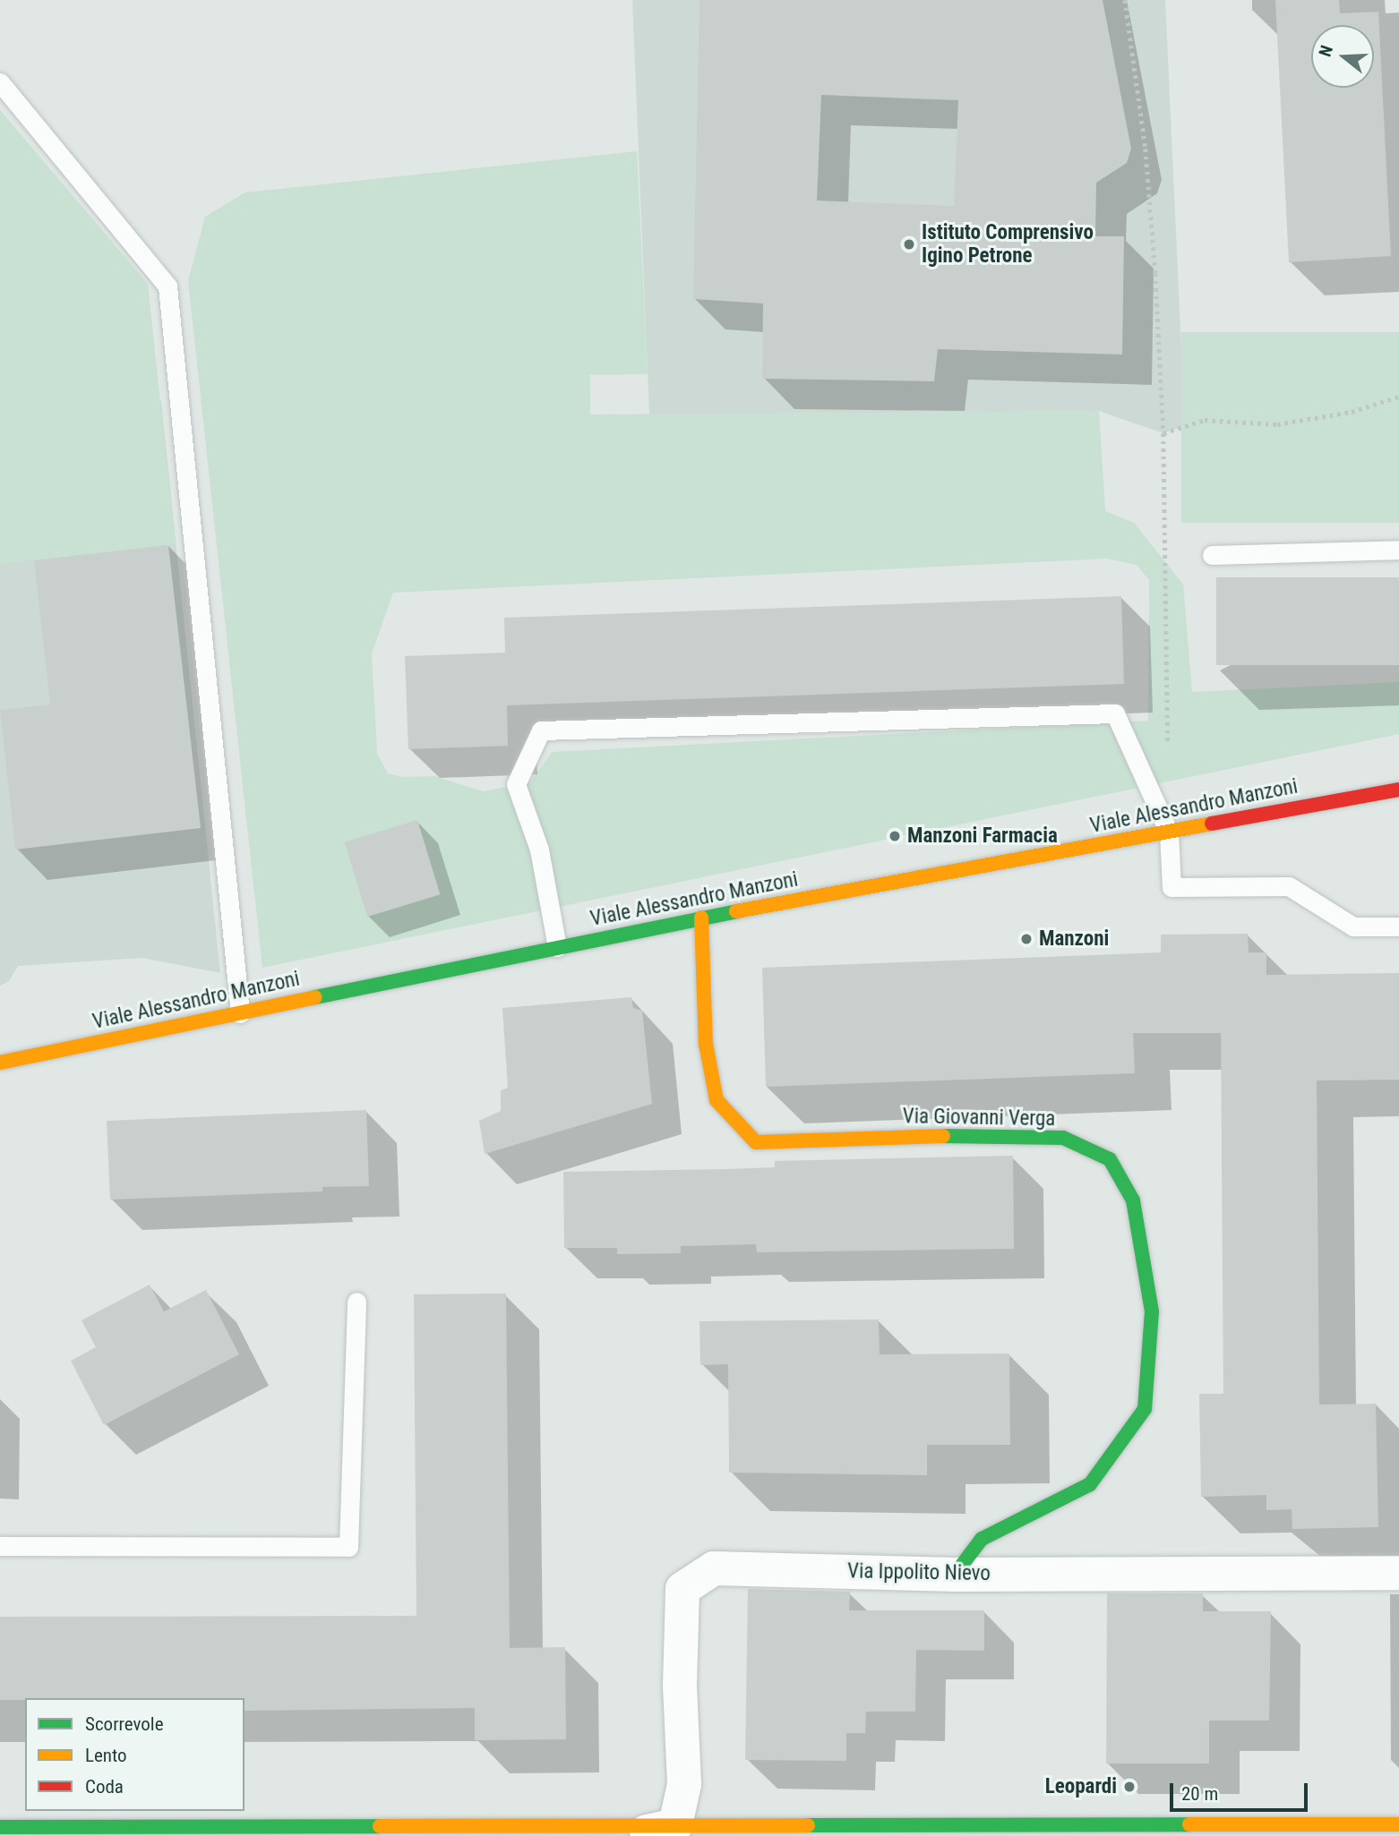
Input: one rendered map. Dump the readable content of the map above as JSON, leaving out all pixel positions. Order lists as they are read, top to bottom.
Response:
{
  "streets": {
    "street": ["Viale Alessandro Manzoni", "Via Giovanni Verga", "Via Ippolito Nievo"]
  },
  "crossings": [
    ["Viale Alessandro Manzoni", "Via Giovanni Verga"],
    ["Via Giovanni Verga", "Via Ippolito Nievo"]
  ],
  "places": [
    "Istituto Comprensivo Igino Petrone",
    "Manzoni Farmacia",
    "Manzoni",
    "Leopardi"
  ],
  "legend": ["Scorrevole", "Lento", "Coda"],
  "scale_bar": "20 m",
  "north": "left"
}
